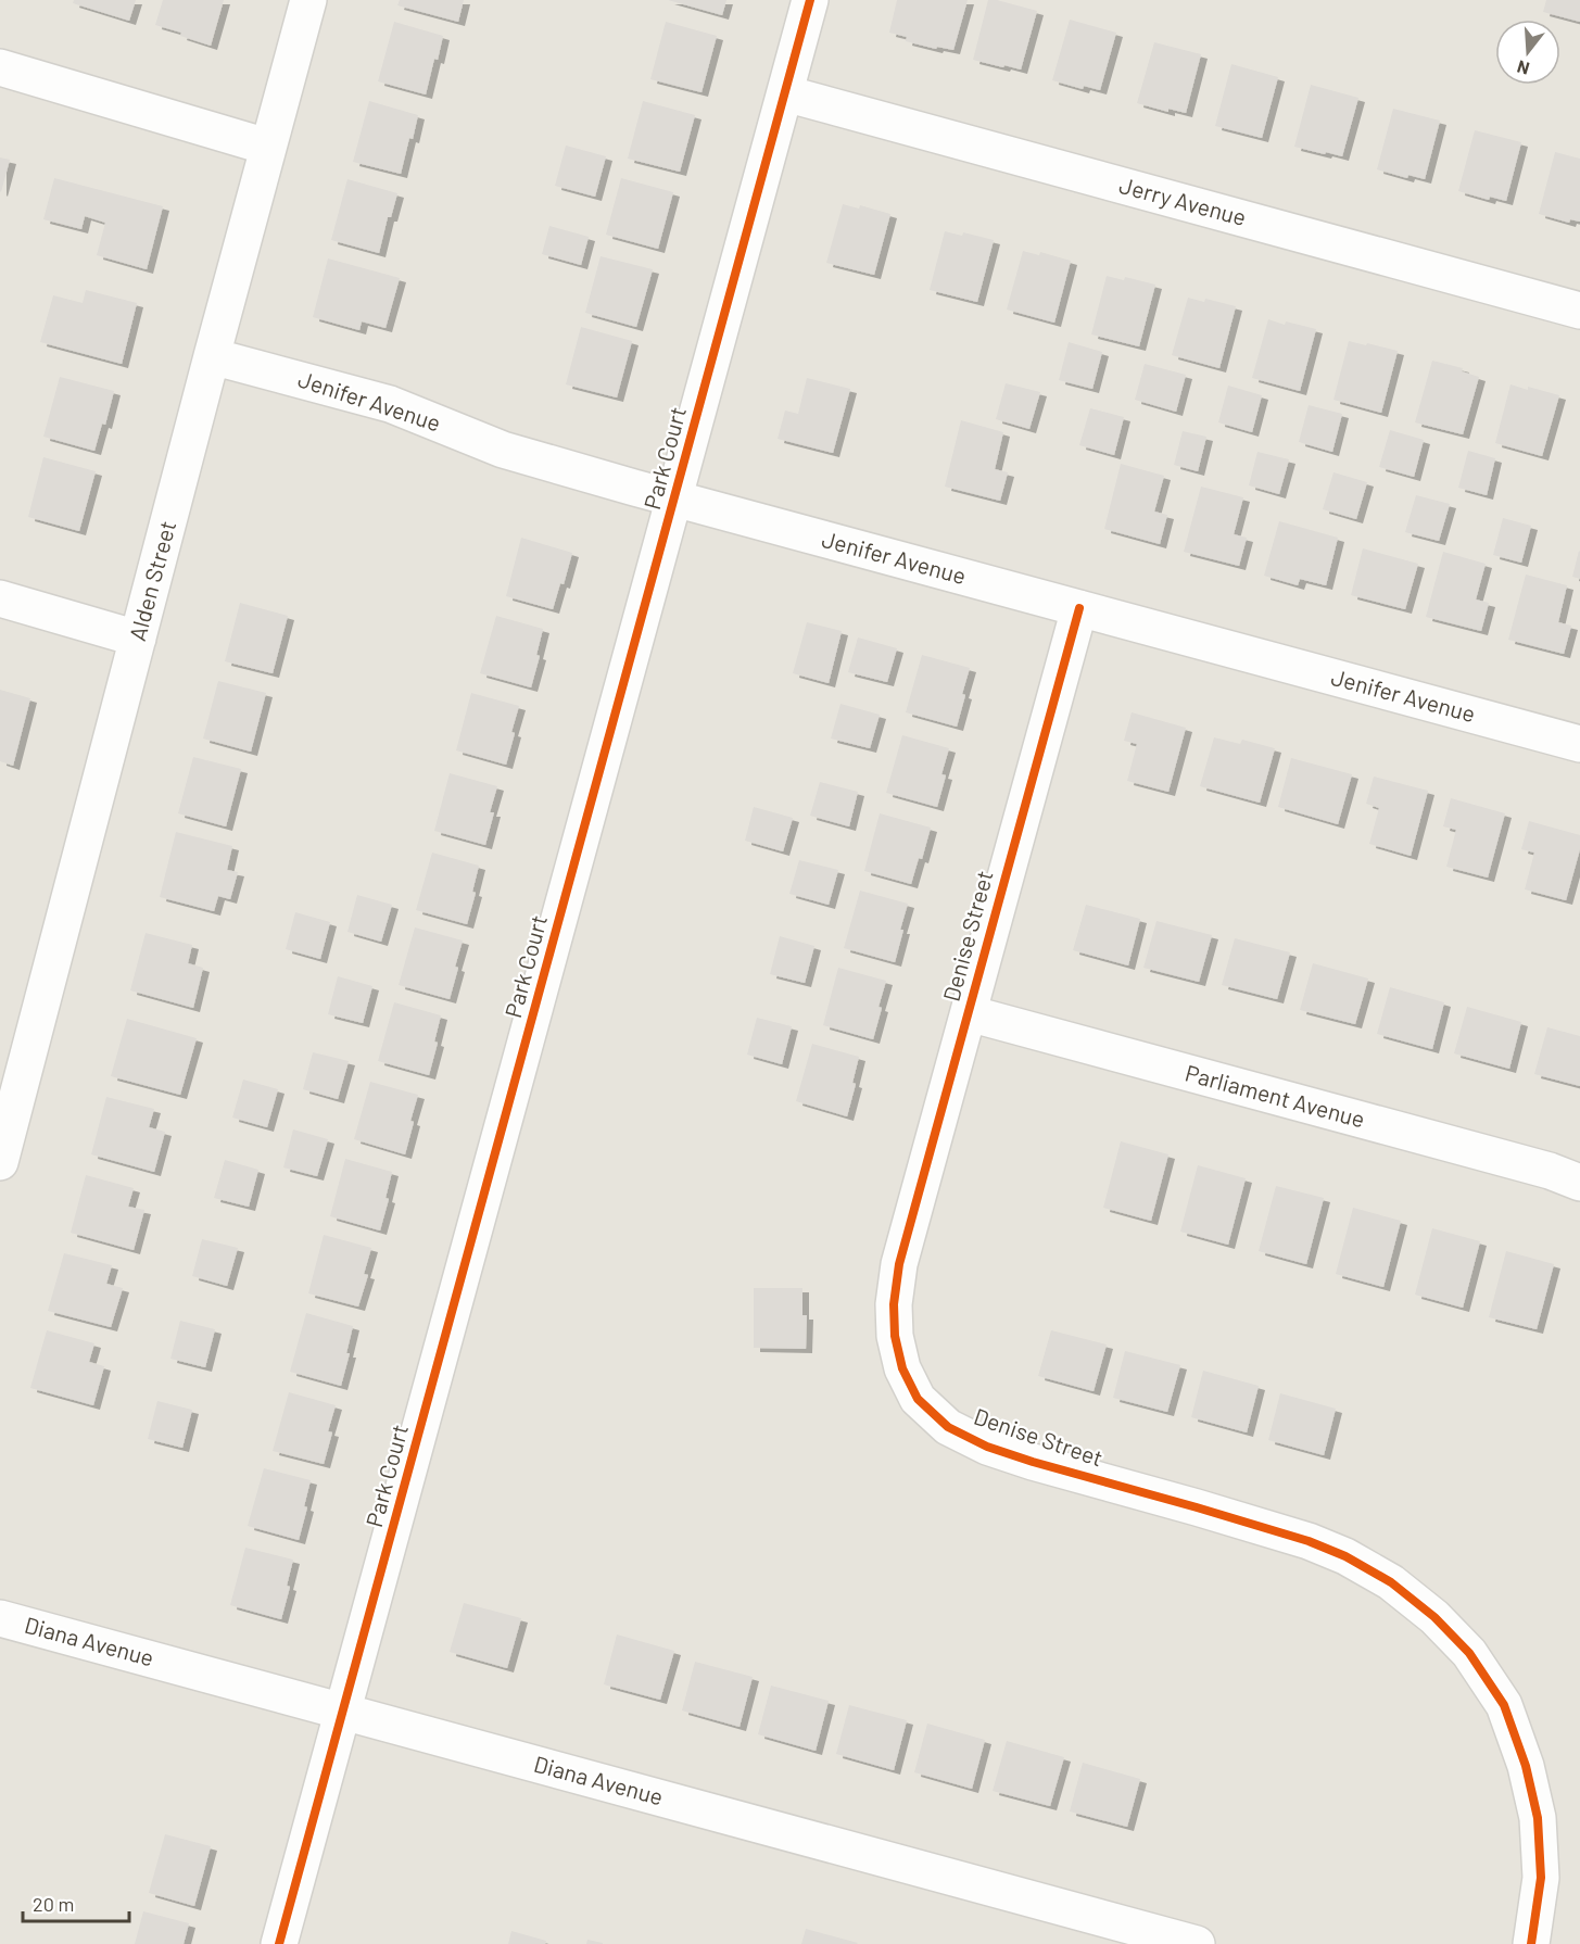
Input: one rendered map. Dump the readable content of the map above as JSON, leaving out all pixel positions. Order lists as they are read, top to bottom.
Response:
{
  "streets": {
    "street": [
      "Jerry Avenue",
      "Jenifer Avenue",
      "Park Court",
      "Alden Street",
      "Denise Street",
      "Parliament Avenue",
      "Diana Avenue"
    ]
  },
  "crossings": [
    ["Jerry Avenue", "Park Court"],
    ["Jenifer Avenue", "Park Court"],
    ["Jenifer Avenue", "Alden Street"],
    ["Jenifer Avenue", "Denise Street"],
    ["Park Court", "Diana Avenue"],
    ["Denise Street", "Parliament Avenue"]
  ],
  "scale_bar": "20 m",
  "north": "bottom"
}
